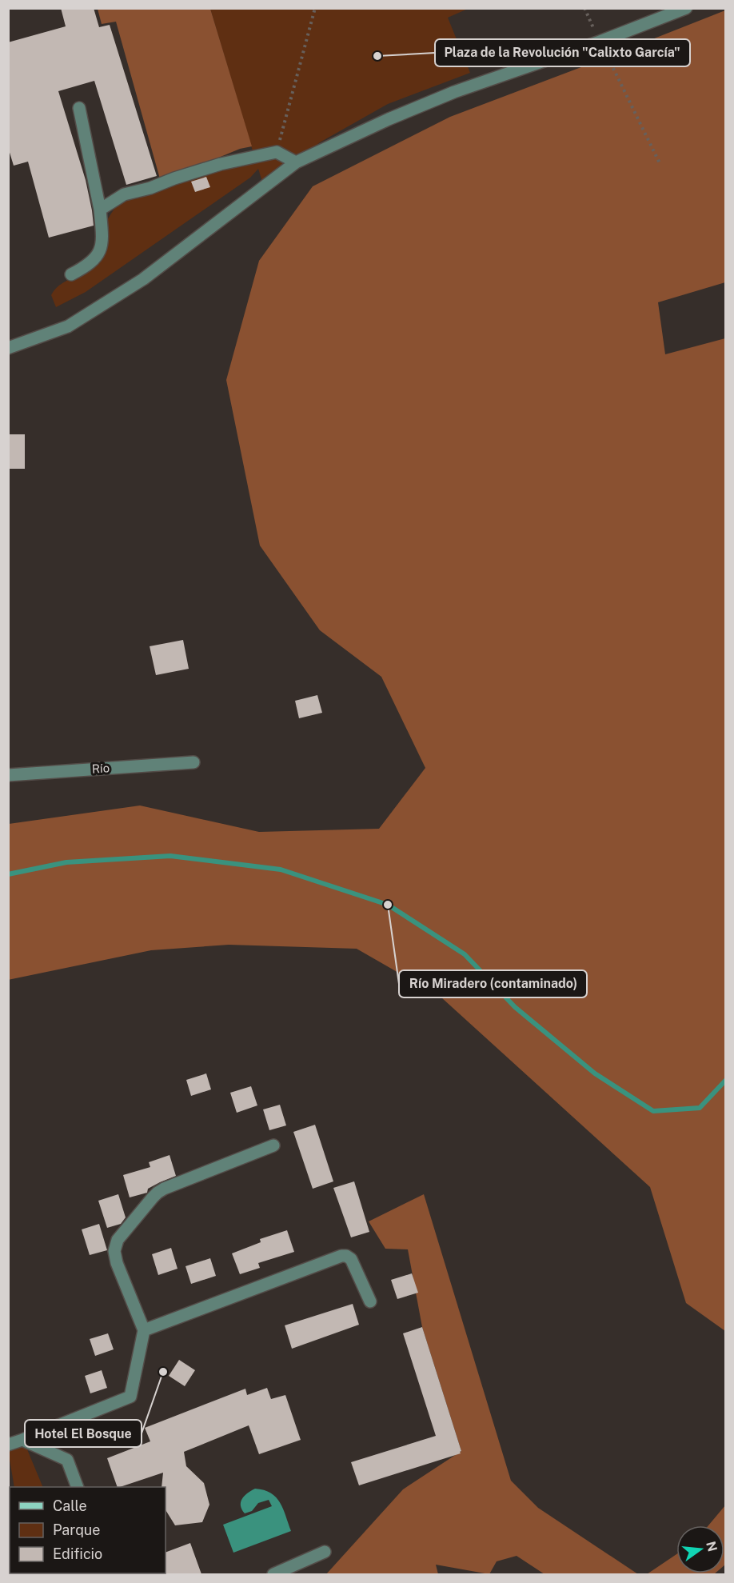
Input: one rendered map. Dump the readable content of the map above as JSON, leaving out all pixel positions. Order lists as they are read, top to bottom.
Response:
{
  "streets": {
    "street": ["Río"]
  },
  "places": ["Plaza de la Revolución \"Calixto García\"", "Río Miradero (contaminado)", "Hotel El Bosque"],
  "legend": ["Calle", "Parque", "Edificio"],
  "north": "right"
}
